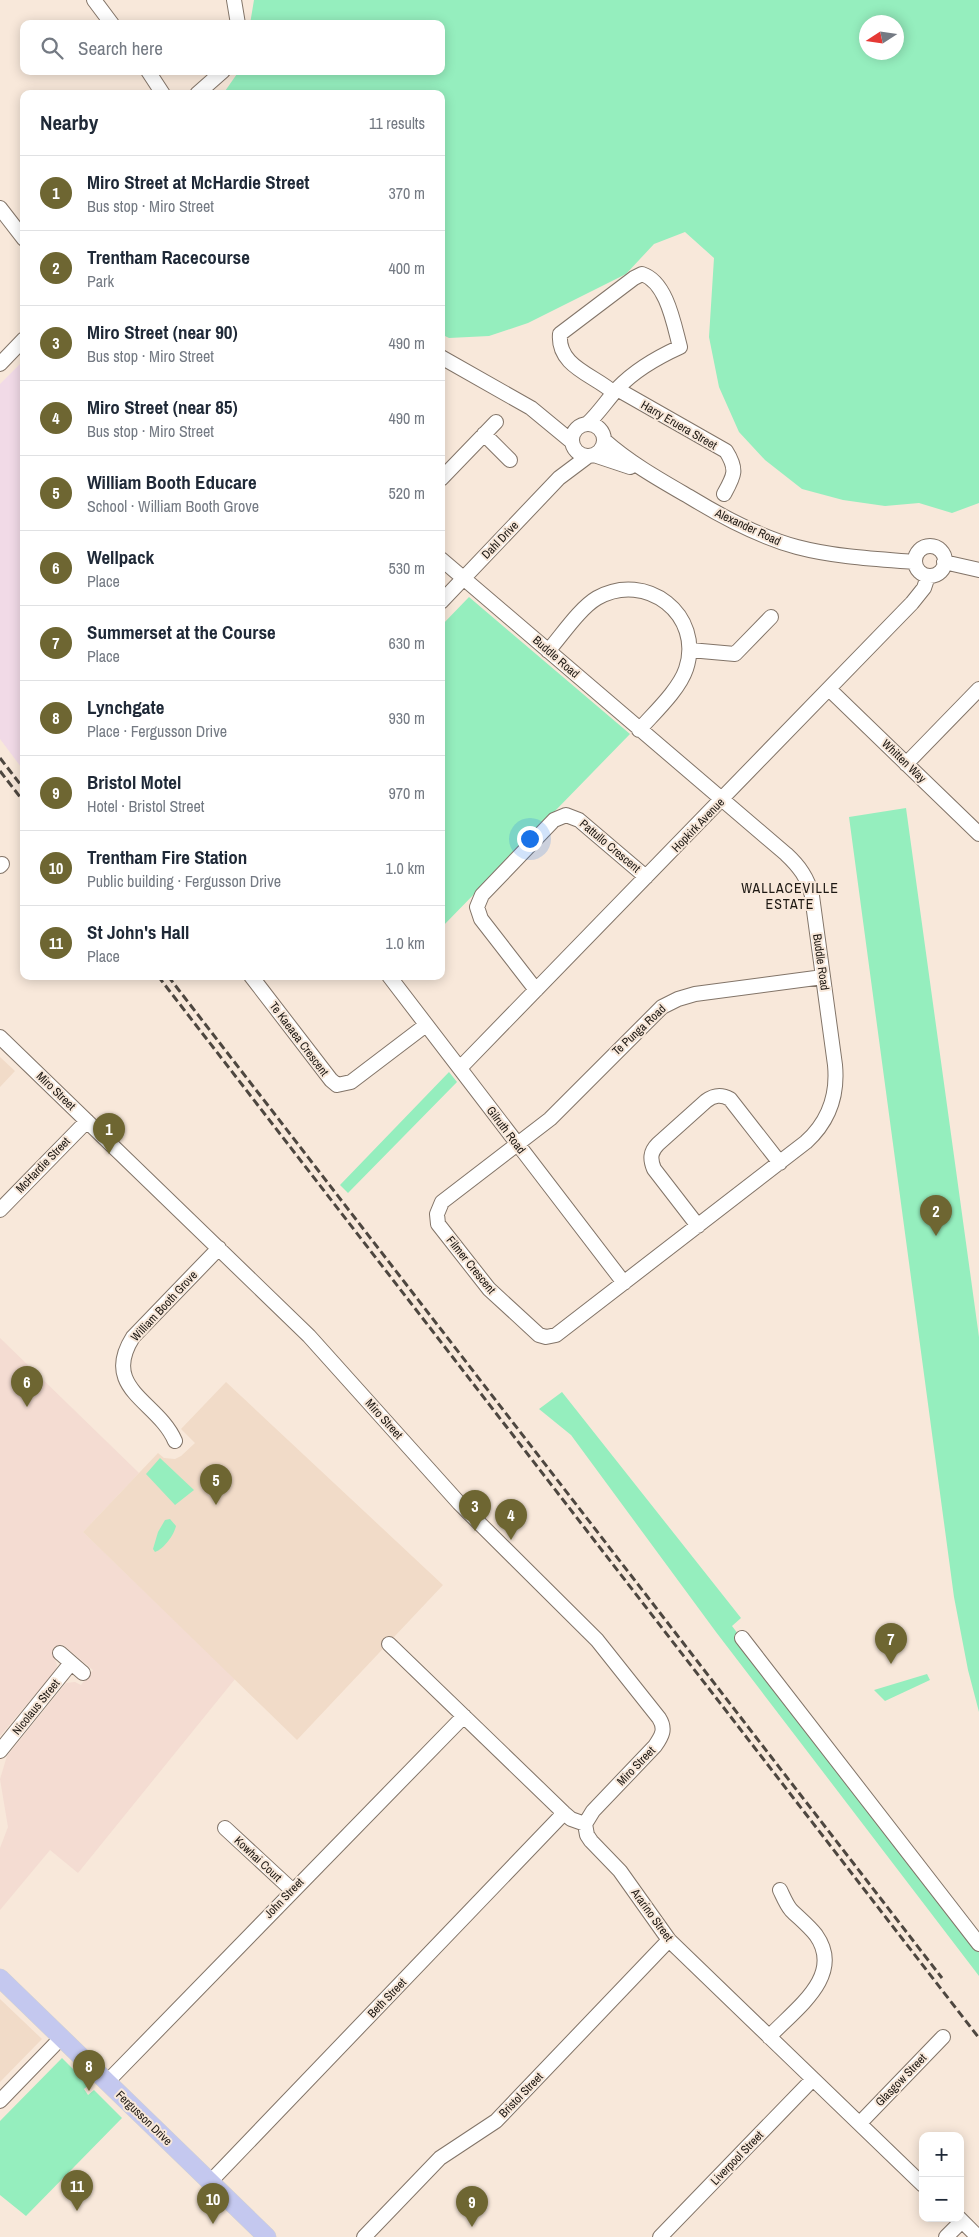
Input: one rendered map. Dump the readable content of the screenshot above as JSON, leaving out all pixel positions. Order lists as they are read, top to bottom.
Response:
{
  "streets": {
    "main road": ["Fergusson Drive"],
    "street": [
      "Harry Eruera Street",
      "Alexander Road",
      "Dahl Drive",
      "Buddle Road",
      "Whitten Way",
      "Hopkirk Avenue",
      "Pattullo Crescent",
      "Te Punga Road",
      "Te Kaeaea Crescent",
      "Miro Street",
      "Gilruth Road",
      "McHardie Street",
      "Filmer Crescent",
      "William Booth Grove",
      "Nicolaus Street",
      "Kowhai Court",
      "John Street",
      "Ararino Street",
      "Beth Street",
      "Glasgow Street",
      "Bristol Street",
      "Liverpool Street"
    ]
  },
  "crossings": [
    ["Alexander Road", "Dahl Drive"],
    ["Alexander Road", "Hopkirk Avenue"],
    ["Dahl Drive", "Buddle Road"],
    ["Buddle Road", "Hopkirk Avenue"],
    ["Buddle Road", "Te Punga Road"],
    ["Buddle Road", "Gilruth Road"],
    ["Buddle Road", "Filmer Crescent"],
    ["Whitten Way", "Hopkirk Avenue"],
    ["Hopkirk Avenue", "Pattullo Crescent"],
    ["Hopkirk Avenue", "Gilruth Road"],
    ["Te Punga Road", "Gilruth Road"],
    ["Te Punga Road", "Filmer Crescent"],
    ["Te Kaeaea Crescent", "Gilruth Road"],
    ["Miro Street", "McHardie Street"],
    ["Miro Street", "William Booth Grove"],
    ["Miro Street", "Ararino Street"],
    ["Gilruth Road", "Filmer Crescent"],
    ["Kowhai Court", "John Street"],
    ["John Street", "Fergusson Drive"],
    ["Ararino Street", "Glasgow Street"],
    ["Ararino Street", "Bristol Street"],
    ["Ararino Street", "Liverpool Street"],
    ["Beth Street", "Fergusson Drive"]
  ],
  "districts": ["WALLACEVILLE ESTATE"],
  "north": "left",
  "page": {
    "search": "Search here",
    "heading": ["Nearby", "11 results"],
    "list": [
      {
        "mark": "1",
        "name": "Miro Street at McHardie Street",
        "note": "Bus stop · Miro Street",
        "value": "370 m"
      },
      {
        "mark": "2",
        "name": "Trentham Racecourse",
        "note": "Park",
        "value": "400 m"
      },
      {
        "mark": "3",
        "name": "Miro Street (near 90)",
        "note": "Bus stop · Miro Street",
        "value": "490 m"
      },
      {
        "mark": "4",
        "name": "Miro Street (near 85)",
        "note": "Bus stop · Miro Street",
        "value": "490 m"
      },
      {
        "mark": "5",
        "name": "William Booth Educare",
        "note": "School · William Booth Grove",
        "value": "520 m"
      },
      {
        "mark": "6",
        "name": "Wellpack",
        "note": "Place",
        "value": "530 m"
      },
      {
        "mark": "7",
        "name": "Summerset at the Course",
        "note": "Place",
        "value": "630 m"
      },
      {
        "mark": "8",
        "name": "Lynchgate",
        "note": "Place · Fergusson Drive",
        "value": "930 m"
      },
      {
        "mark": "9",
        "name": "Bristol Motel",
        "note": "Hotel · Bristol Street",
        "value": "970 m"
      },
      {
        "mark": "10",
        "name": "Trentham Fire Station",
        "note": "Public building · Fergusson Drive",
        "value": "1.0 km"
      },
      {
        "mark": "11",
        "name": "St John's Hall",
        "note": "Place",
        "value": "1.0 km"
      }
    ],
    "pins": [
      "1",
      "2",
      "6",
      "5",
      "3",
      "4",
      "7",
      "8",
      "11",
      "10",
      "9"
    ],
    "map_buttons": ["+", "−"]
  }
}
